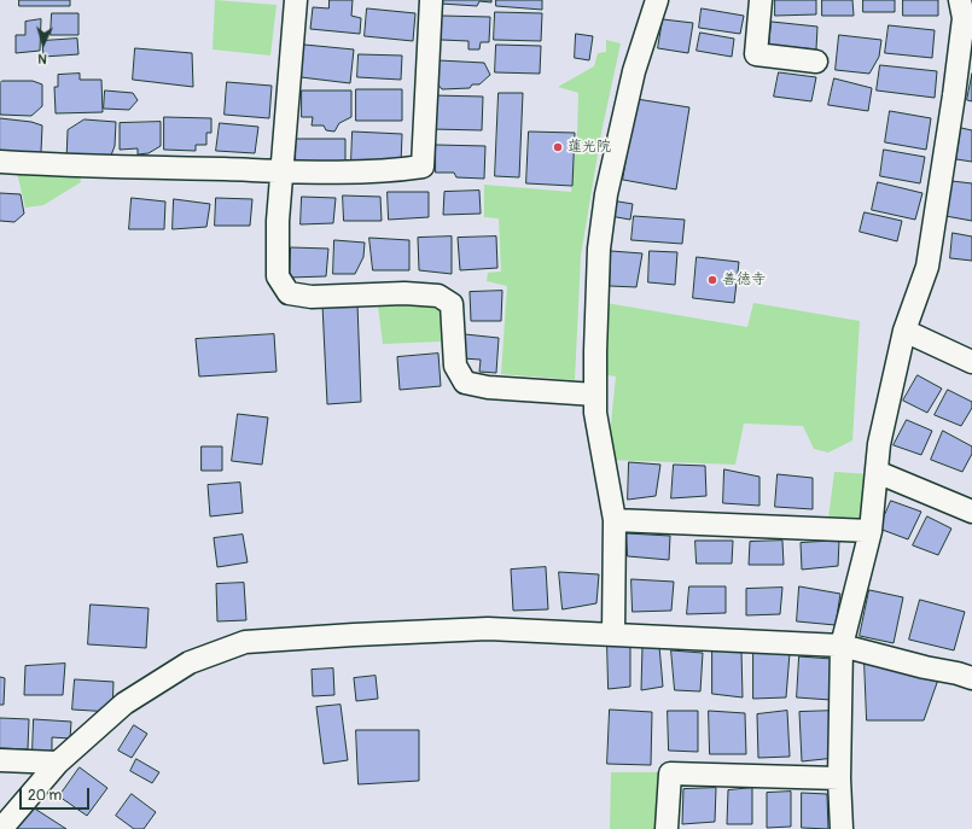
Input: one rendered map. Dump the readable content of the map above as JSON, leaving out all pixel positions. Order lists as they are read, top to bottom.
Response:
{
  "places": ["蓮光院", "善徳寺"],
  "scale_bar": "20 m",
  "north": "bottom"
}
